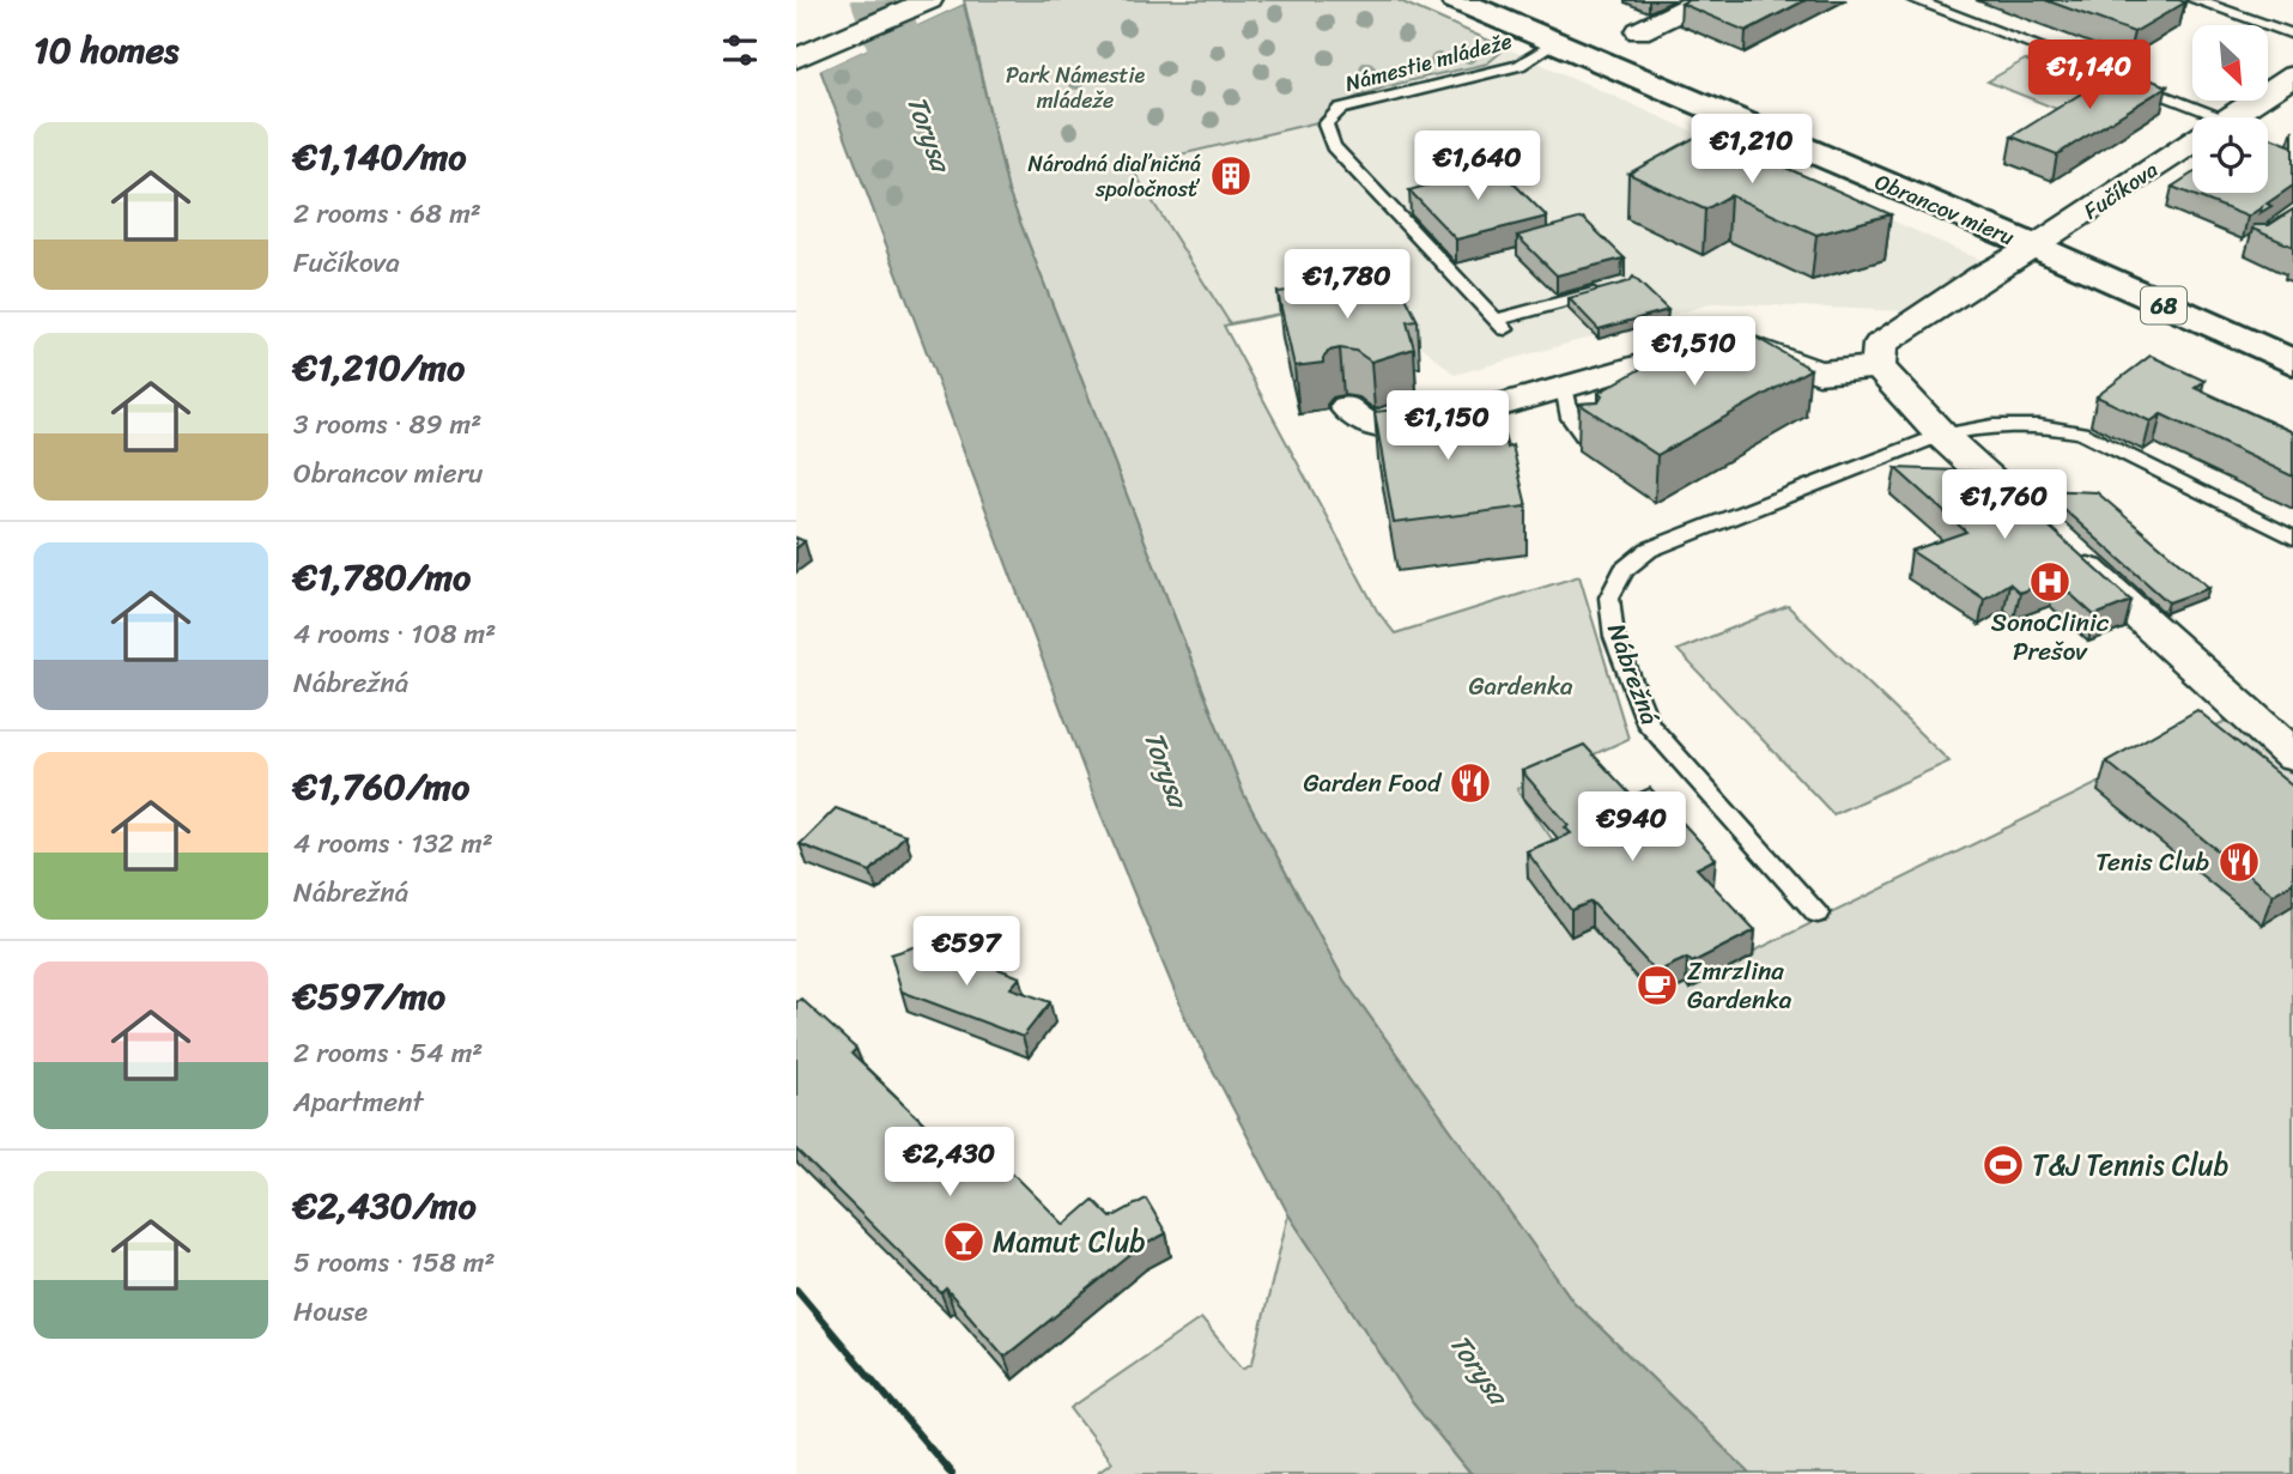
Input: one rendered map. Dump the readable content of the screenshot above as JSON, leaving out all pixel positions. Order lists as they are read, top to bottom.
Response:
{
  "streets": {
    "main road": ["Obrancov mieru", "68"],
    "street": ["Fučíkova"],
    "lane": ["Námestie mládeže", "Nábrežná"]
  },
  "crossings": [
    ["Námestie mládeže", "Obrancov mieru"],
    ["Fučíkova", "Obrancov mieru"]
  ],
  "water": ["Torysa"],
  "parks": ["Park Námestie mládeže", "Gardenka"],
  "places": {
    "building": ["Národná diaľničná spoločnosť"],
    "hospital": ["SonoClinic Prešov"],
    "restaurant": ["Garden Food", "Tenis Club"],
    "cafe": ["Zmrzlina Gardenka"],
    "sports": ["T&J Tennis Club"],
    "bar": ["Mamut Club"]
  },
  "north": "bottom right",
  "page": {
    "heading": "10 homes",
    "price": [
      "€1,140",
      "€1,210",
      "€1,640",
      "€1,780",
      "€1,510",
      "€1,150",
      "€1,760",
      "€940",
      "€597",
      "€2,430"
    ],
    "list": [
      {
        "name": "€1,140/mo",
        "note": "2 rooms · 68 m² · Fučíkova"
      },
      {
        "name": "€1,210/mo",
        "note": "3 rooms · 89 m² · Obrancov mieru"
      },
      {
        "name": "€1,780/mo",
        "note": "4 rooms · 108 m² · Nábrežná"
      },
      {
        "name": "€1,760/mo",
        "note": "4 rooms · 132 m² · Nábrežná"
      },
      {
        "name": "€597/mo",
        "note": "2 rooms · 54 m² · Apartment"
      },
      {
        "name": "€2,430/mo",
        "note": "5 rooms · 158 m² · House"
      }
    ]
  }
}
